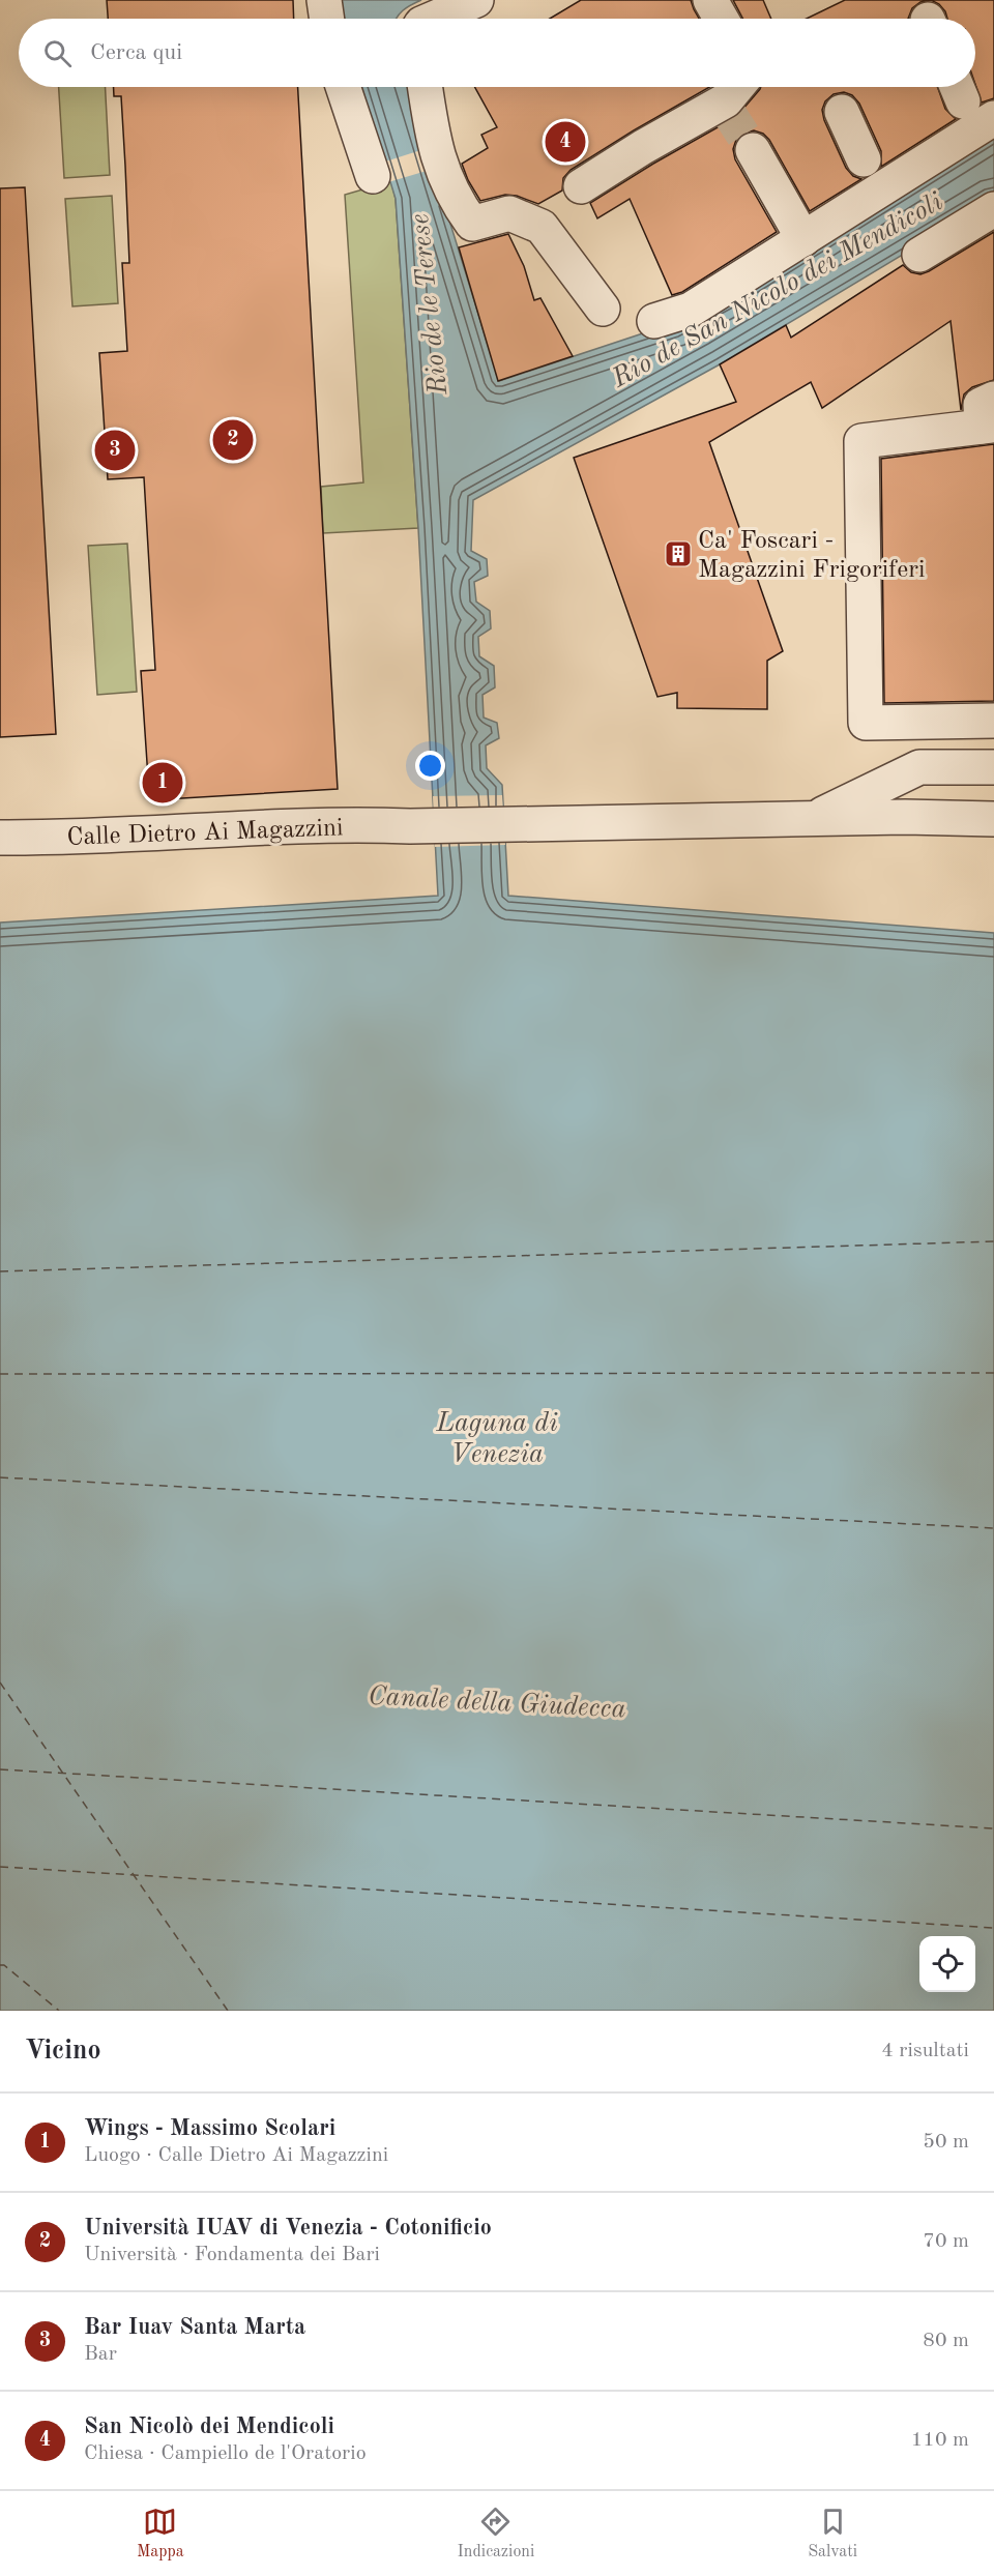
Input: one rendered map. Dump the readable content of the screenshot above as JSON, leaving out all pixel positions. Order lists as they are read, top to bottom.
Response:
{
  "streets": {
    "street": ["Calle Dietro Ai Magazzini"]
  },
  "water": [
    "Rio de San Nicolo dei Mendicoli",
    "Rio de le Terese",
    "Laguna di Venezia",
    "Canale della Giudecca"
  ],
  "places": {
    "building": ["Ca' Foscari - Magazzini Frigoriferi"]
  },
  "page": {
    "search": "Cerca qui",
    "pins": [
      "4",
      "2",
      "3",
      "1"
    ],
    "heading": ["Vicino", "4 risultati"],
    "list": [
      {
        "mark": "1",
        "name": "Wings - Massimo Scolari",
        "note": "Luogo · Calle Dietro Ai Magazzini",
        "value": "50 m"
      },
      {
        "mark": "2",
        "name": "Università IUAV di Venezia - Cotonificio",
        "note": "Università · Fondamenta dei Bari",
        "value": "70 m"
      },
      {
        "mark": "3",
        "name": "Bar Iuav Santa Marta",
        "note": "Bar",
        "value": "80 m"
      },
      {
        "mark": "4",
        "name": "San Nicolò dei Mendicoli",
        "note": "Chiesa · Campiello de l'Oratorio",
        "value": "110 m"
      }
    ],
    "nav": ["Mappa", "Indicazioni", "Salvati"]
  }
}
